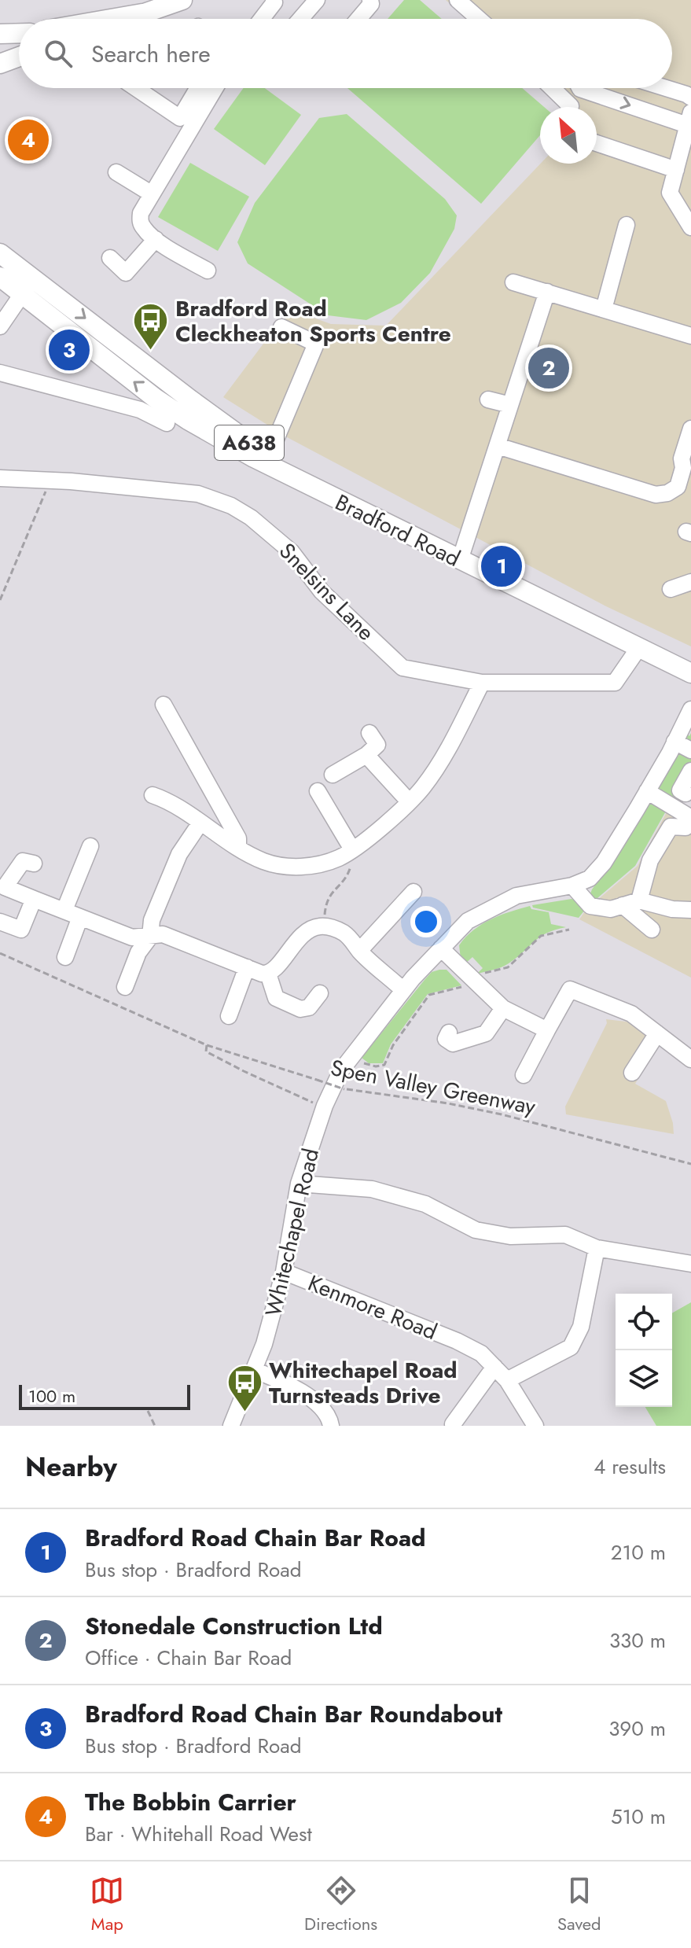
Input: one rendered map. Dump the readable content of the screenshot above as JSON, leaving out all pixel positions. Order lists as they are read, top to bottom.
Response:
{
  "streets": {
    "main road": ["A638", "Bradford Road"],
    "street": ["Snelsins Lane", "Whitechapel Road", "Kenmore Road"],
    "path": ["Spen Valley Greenway"]
  },
  "crossings": [
    ["Bradford Road", "Snelsins Lane"],
    ["Whitechapel Road", "Kenmore Road"]
  ],
  "places": {
    "bus stop": ["Bradford Road Cleckheaton Sports Centre", "Whitechapel Road Turnsteads Drive"]
  },
  "scale_bar": "100 m",
  "north": "top left",
  "page": {
    "search": "Search here",
    "pins": [
      "4",
      "3",
      "2",
      "1"
    ],
    "scale": "100 m",
    "heading": ["Nearby", "4 results"],
    "list": [
      {
        "mark": "1",
        "name": "Bradford Road Chain Bar Road",
        "note": "Bus stop · Bradford Road",
        "value": "210 m"
      },
      {
        "mark": "2",
        "name": "Stonedale Construction Ltd",
        "note": "Office · Chain Bar Road",
        "value": "330 m"
      },
      {
        "mark": "3",
        "name": "Bradford Road Chain Bar Roundabout",
        "note": "Bus stop · Bradford Road",
        "value": "390 m"
      },
      {
        "mark": "4",
        "name": "The Bobbin Carrier",
        "note": "Bar · Whitehall Road West",
        "value": "510 m"
      }
    ],
    "nav": ["Map", "Directions", "Saved"]
  }
}
